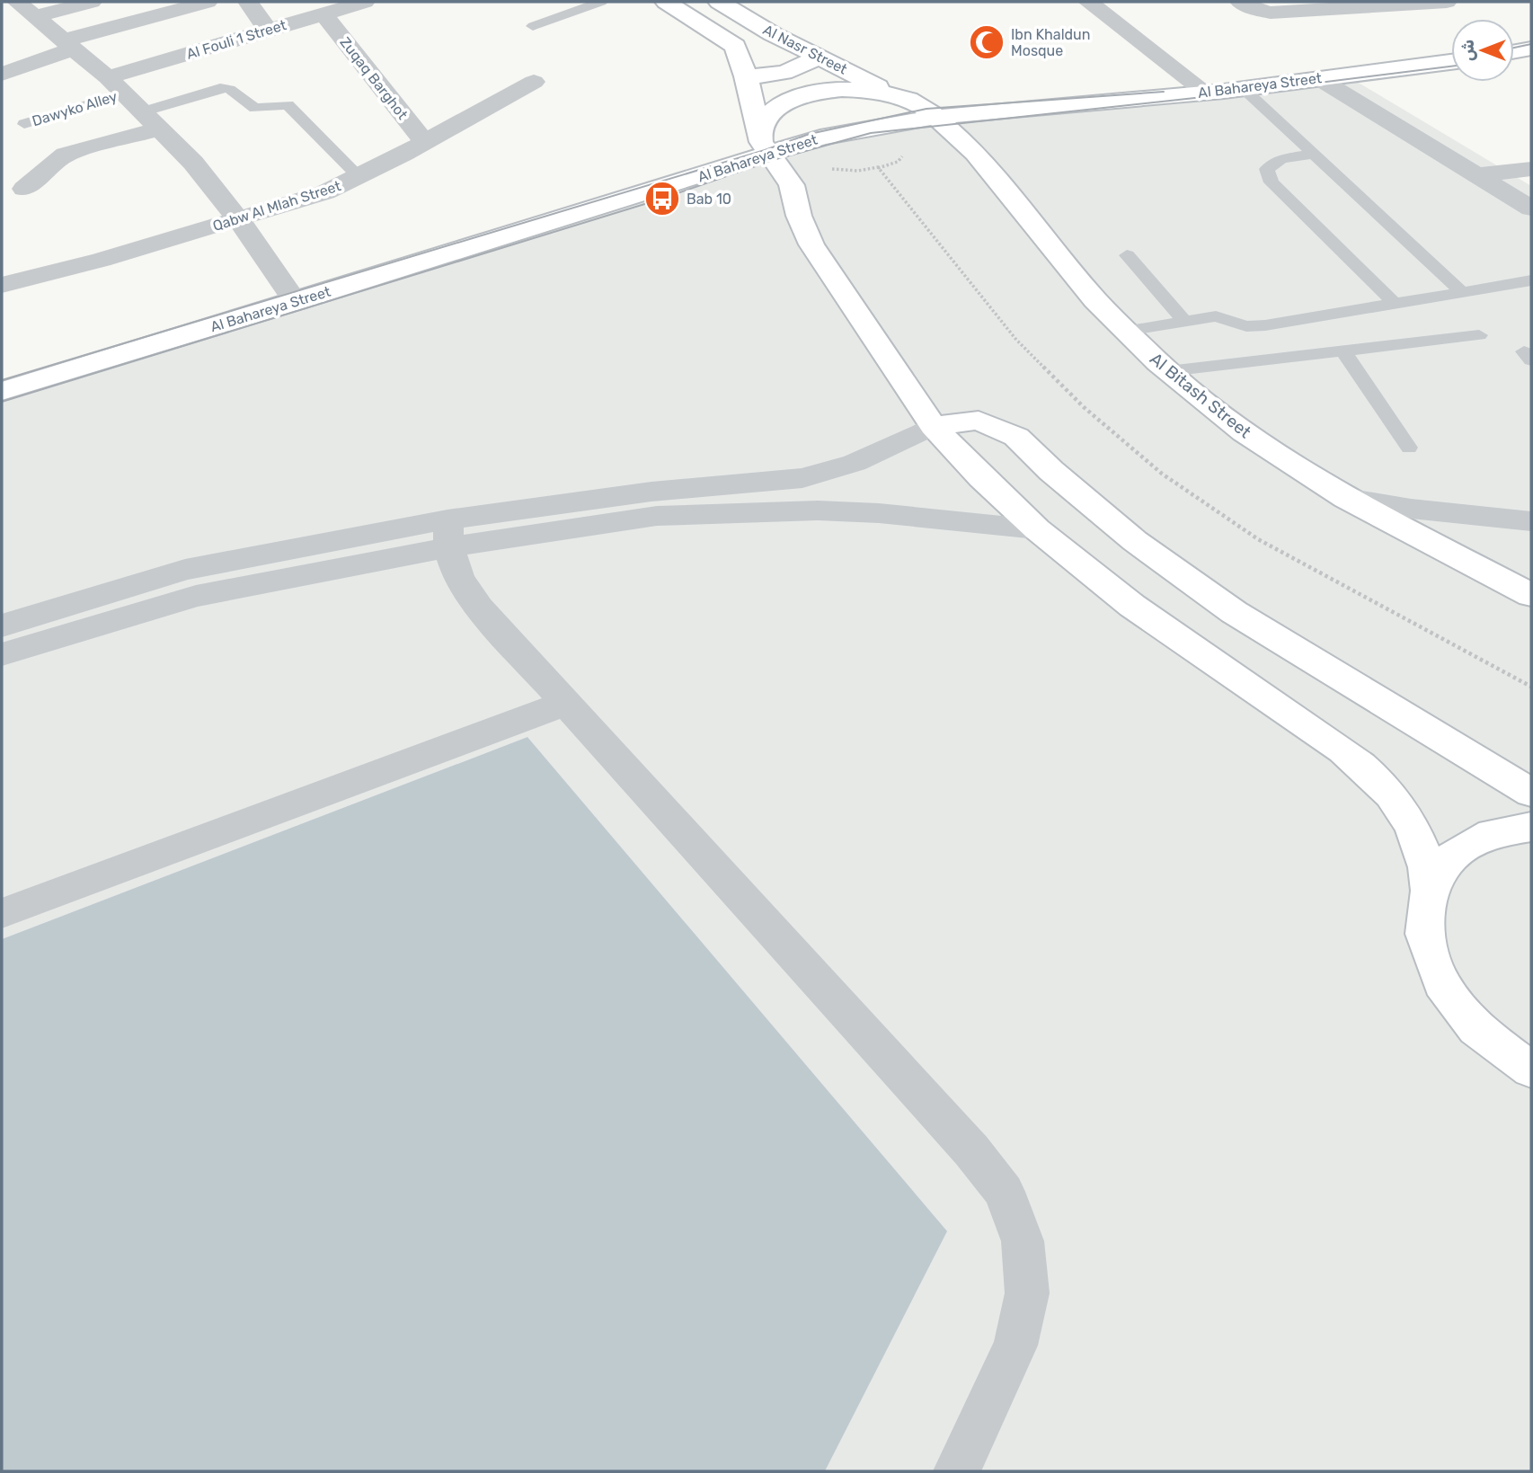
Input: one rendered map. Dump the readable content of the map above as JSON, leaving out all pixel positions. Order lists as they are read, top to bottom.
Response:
{
  "streets": {
    "street": [
      "Al Fouli 1 Street",
      "Al Nasr Street",
      "Zuqaq Barghot",
      "Al Bahareya Street",
      "Qabw Al Mlah Street",
      "Al Bitash Street"
    ],
    "lane": ["Dawyko Alley"]
  },
  "crossings": [
    ["Al Fouli 1 Street", "Zuqaq Barghot"],
    ["Al Fouli 1 Street", "Dawyko Alley"],
    ["Al Nasr Street", "Al Bahareya Street"],
    ["Al Nasr Street", "Al Bitash Street"],
    ["Zuqaq Barghot", "Qabw Al Mlah Street"],
    ["Al Bahareya Street", "Al Bitash Street"]
  ],
  "places": {
    "mosque": ["Ibn Khaldun Mosque"],
    "bus stop": ["Bab 10"]
  },
  "north": "left"
}
